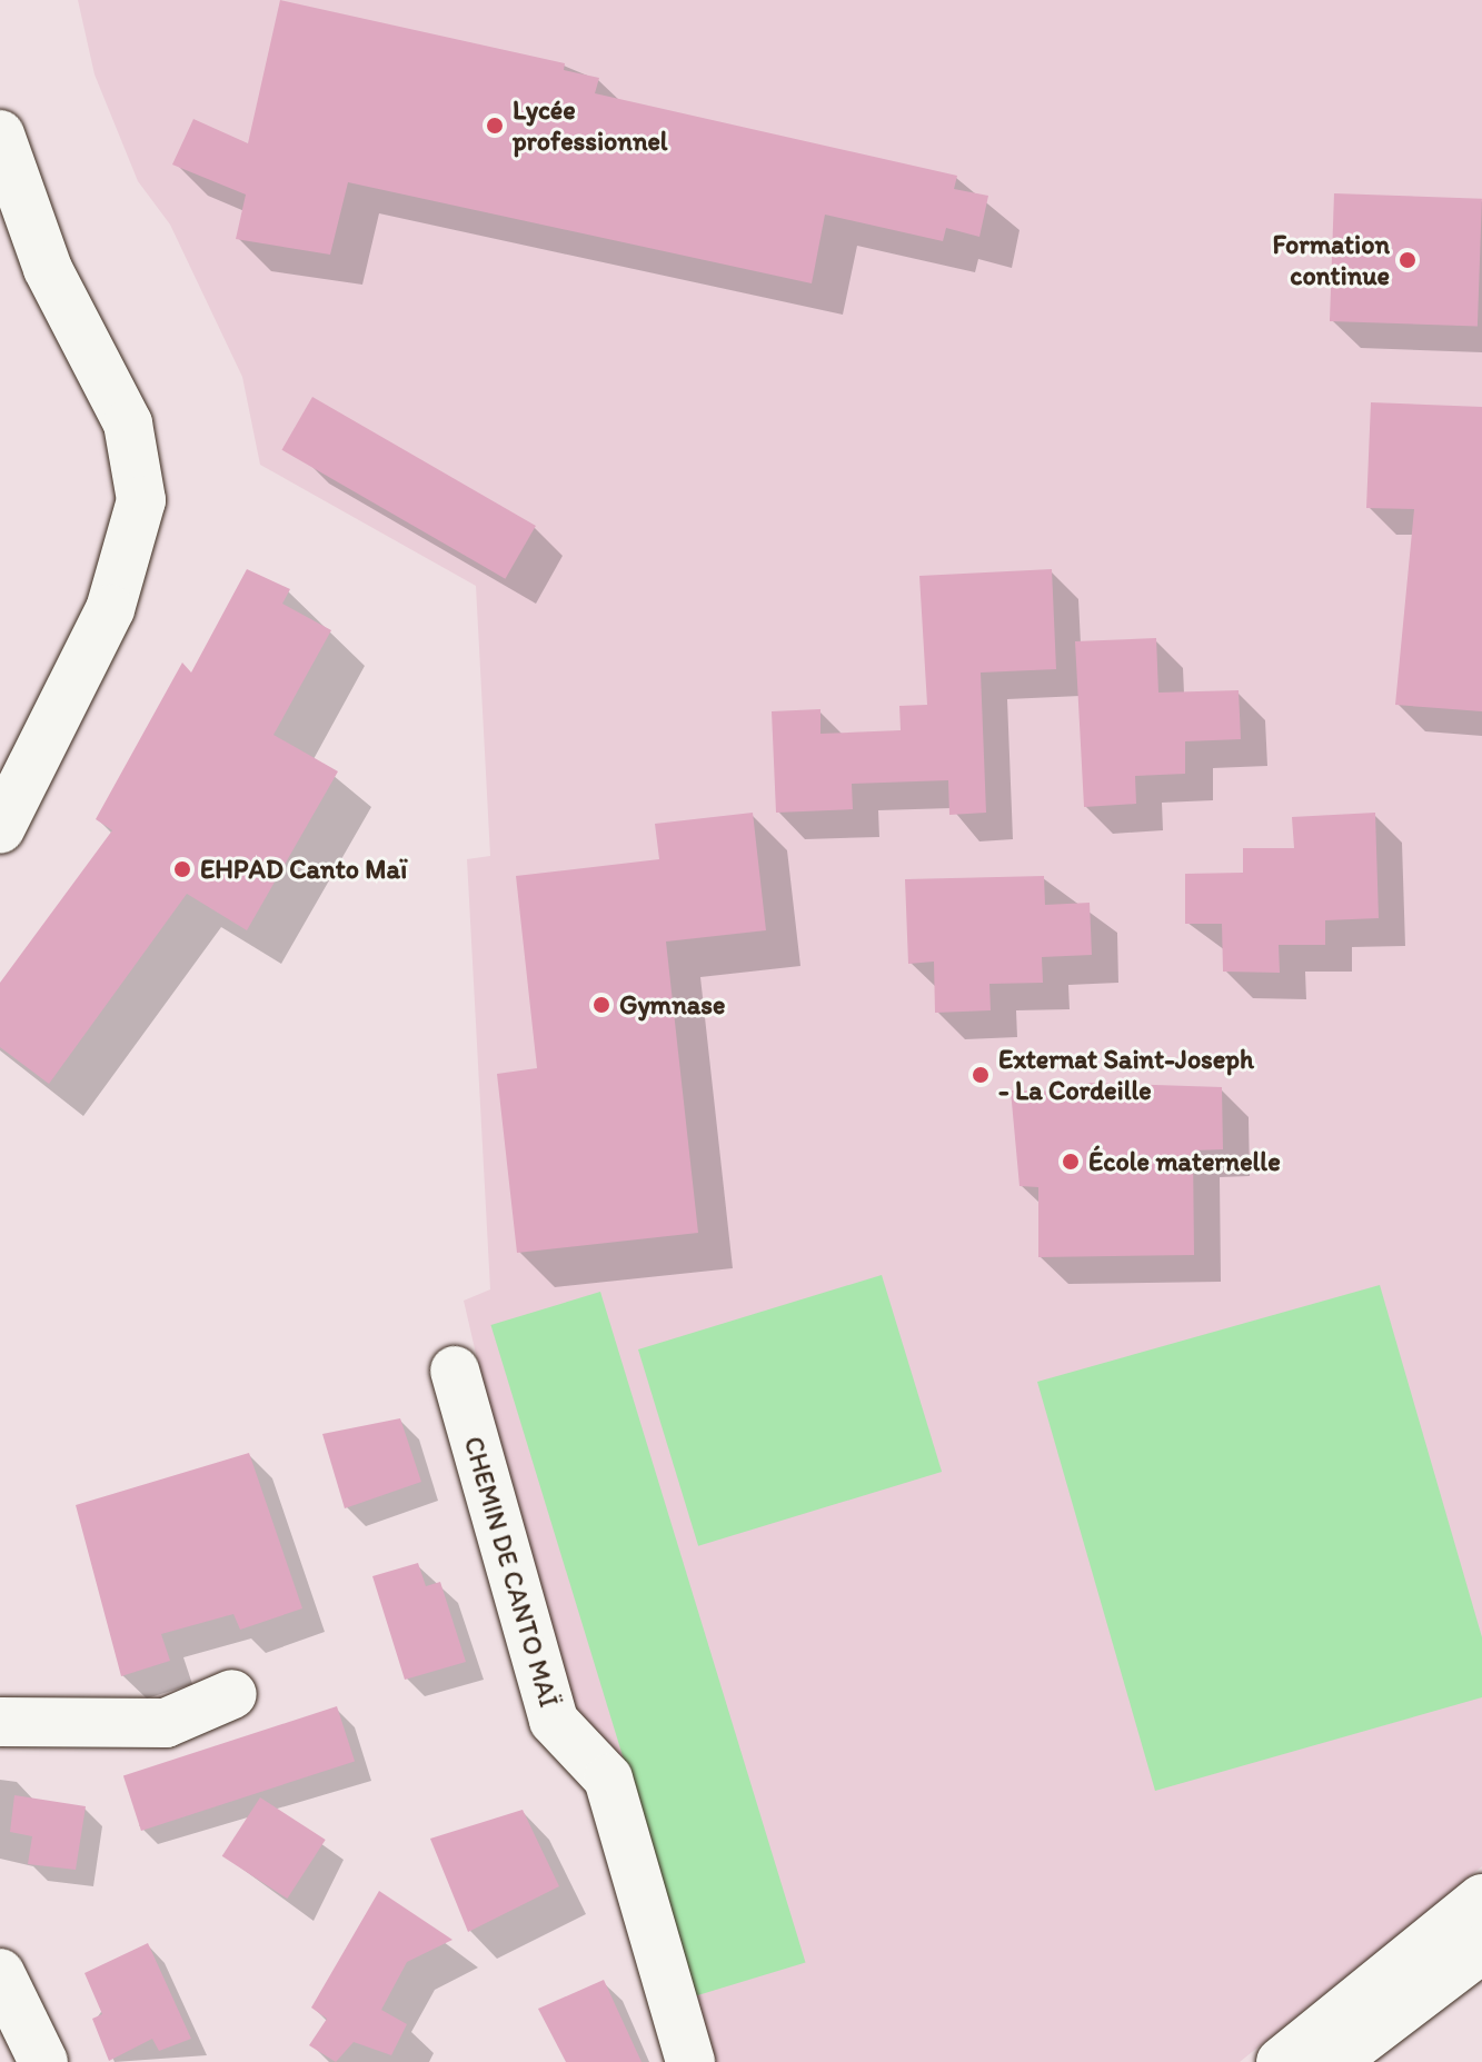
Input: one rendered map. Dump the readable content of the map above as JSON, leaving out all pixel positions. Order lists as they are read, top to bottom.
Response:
{
  "streets": {
    "street": ["CHEMIN DE CANTO MAÏ"]
  },
  "places": [
    "Lycée professionnel",
    "Formation continue",
    "EHPAD Canto Maï",
    "Gymnase",
    "Externat Saint-Joseph - La Cordeille",
    "École maternelle"
  ]
}
